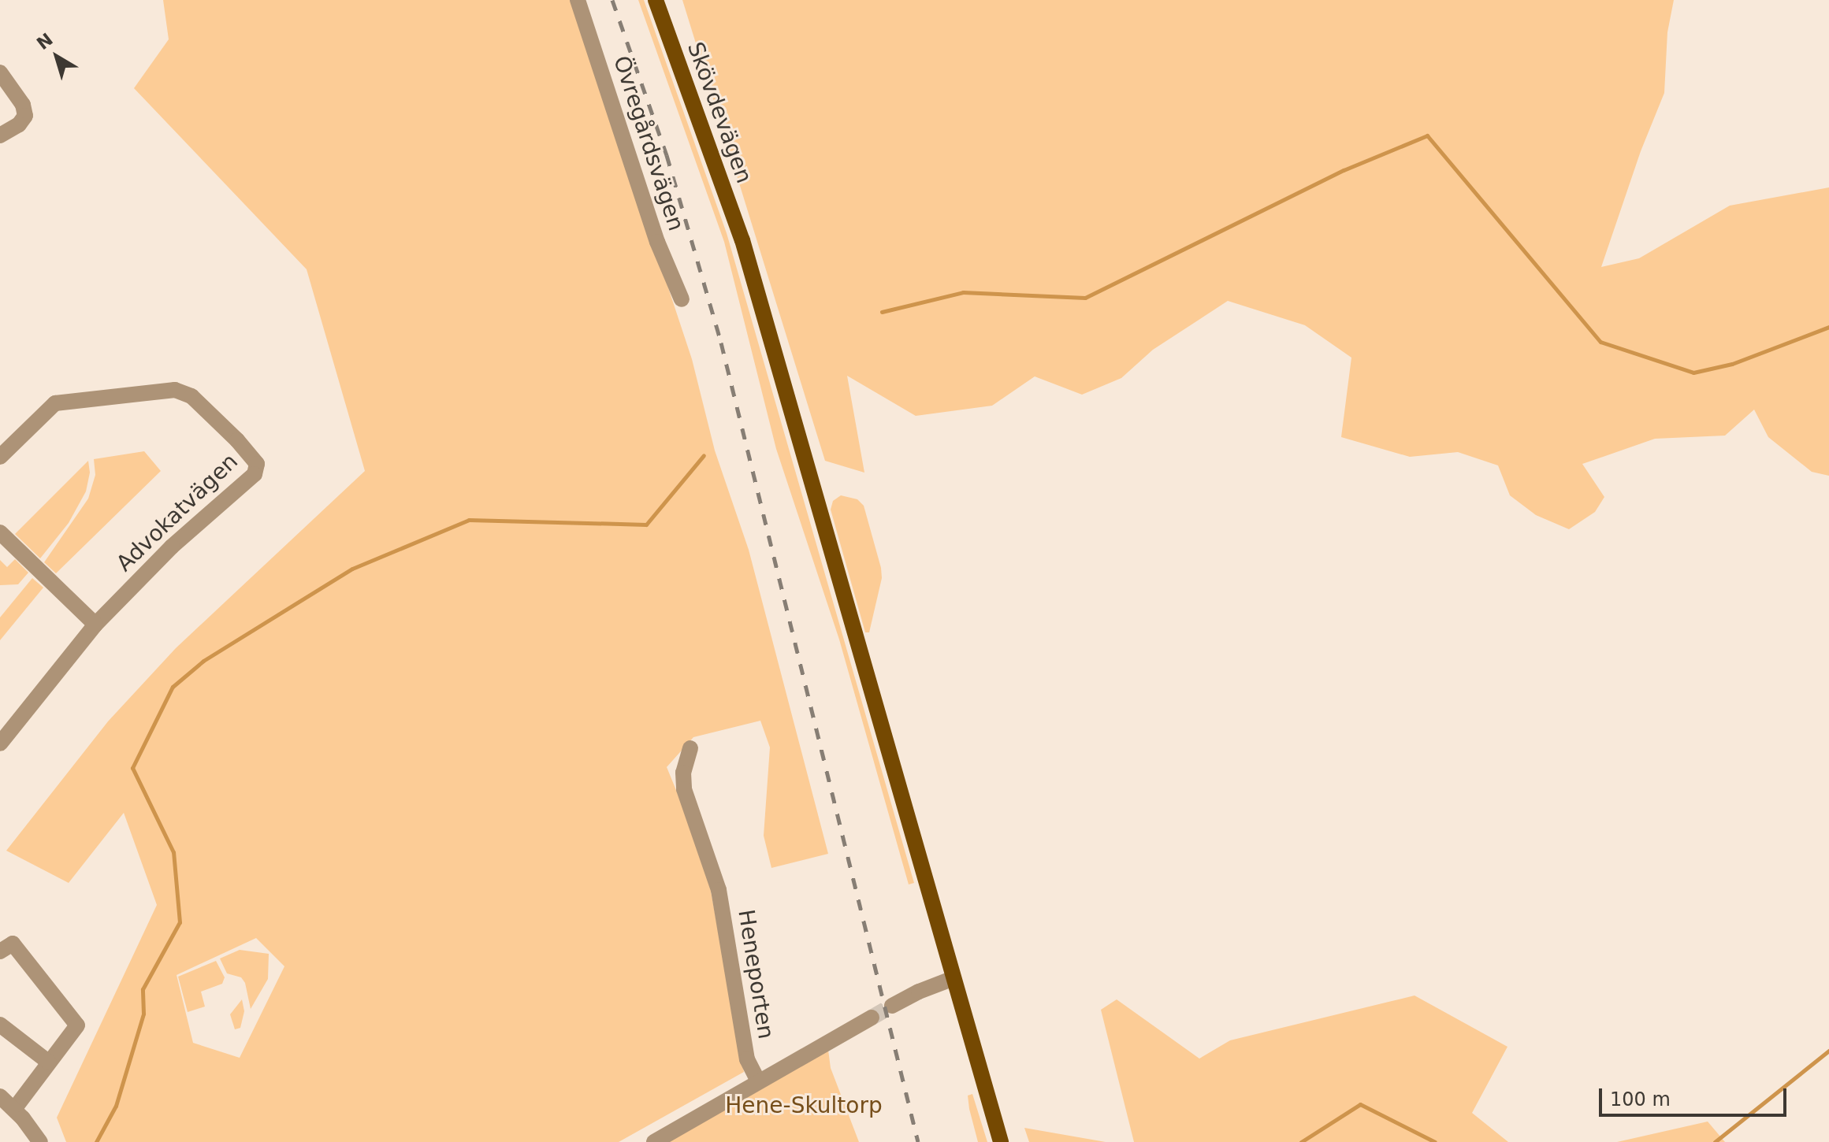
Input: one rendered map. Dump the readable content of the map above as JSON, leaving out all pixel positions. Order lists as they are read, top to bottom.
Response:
{
  "streets": {
    "main road": ["Skövdevägen"],
    "street": ["Övregårdsvägen", "Advokatvägen", "Heneporten"]
  },
  "parks": ["Hene-Skultorp"],
  "scale_bar": "100 m",
  "north": "top left"
}
